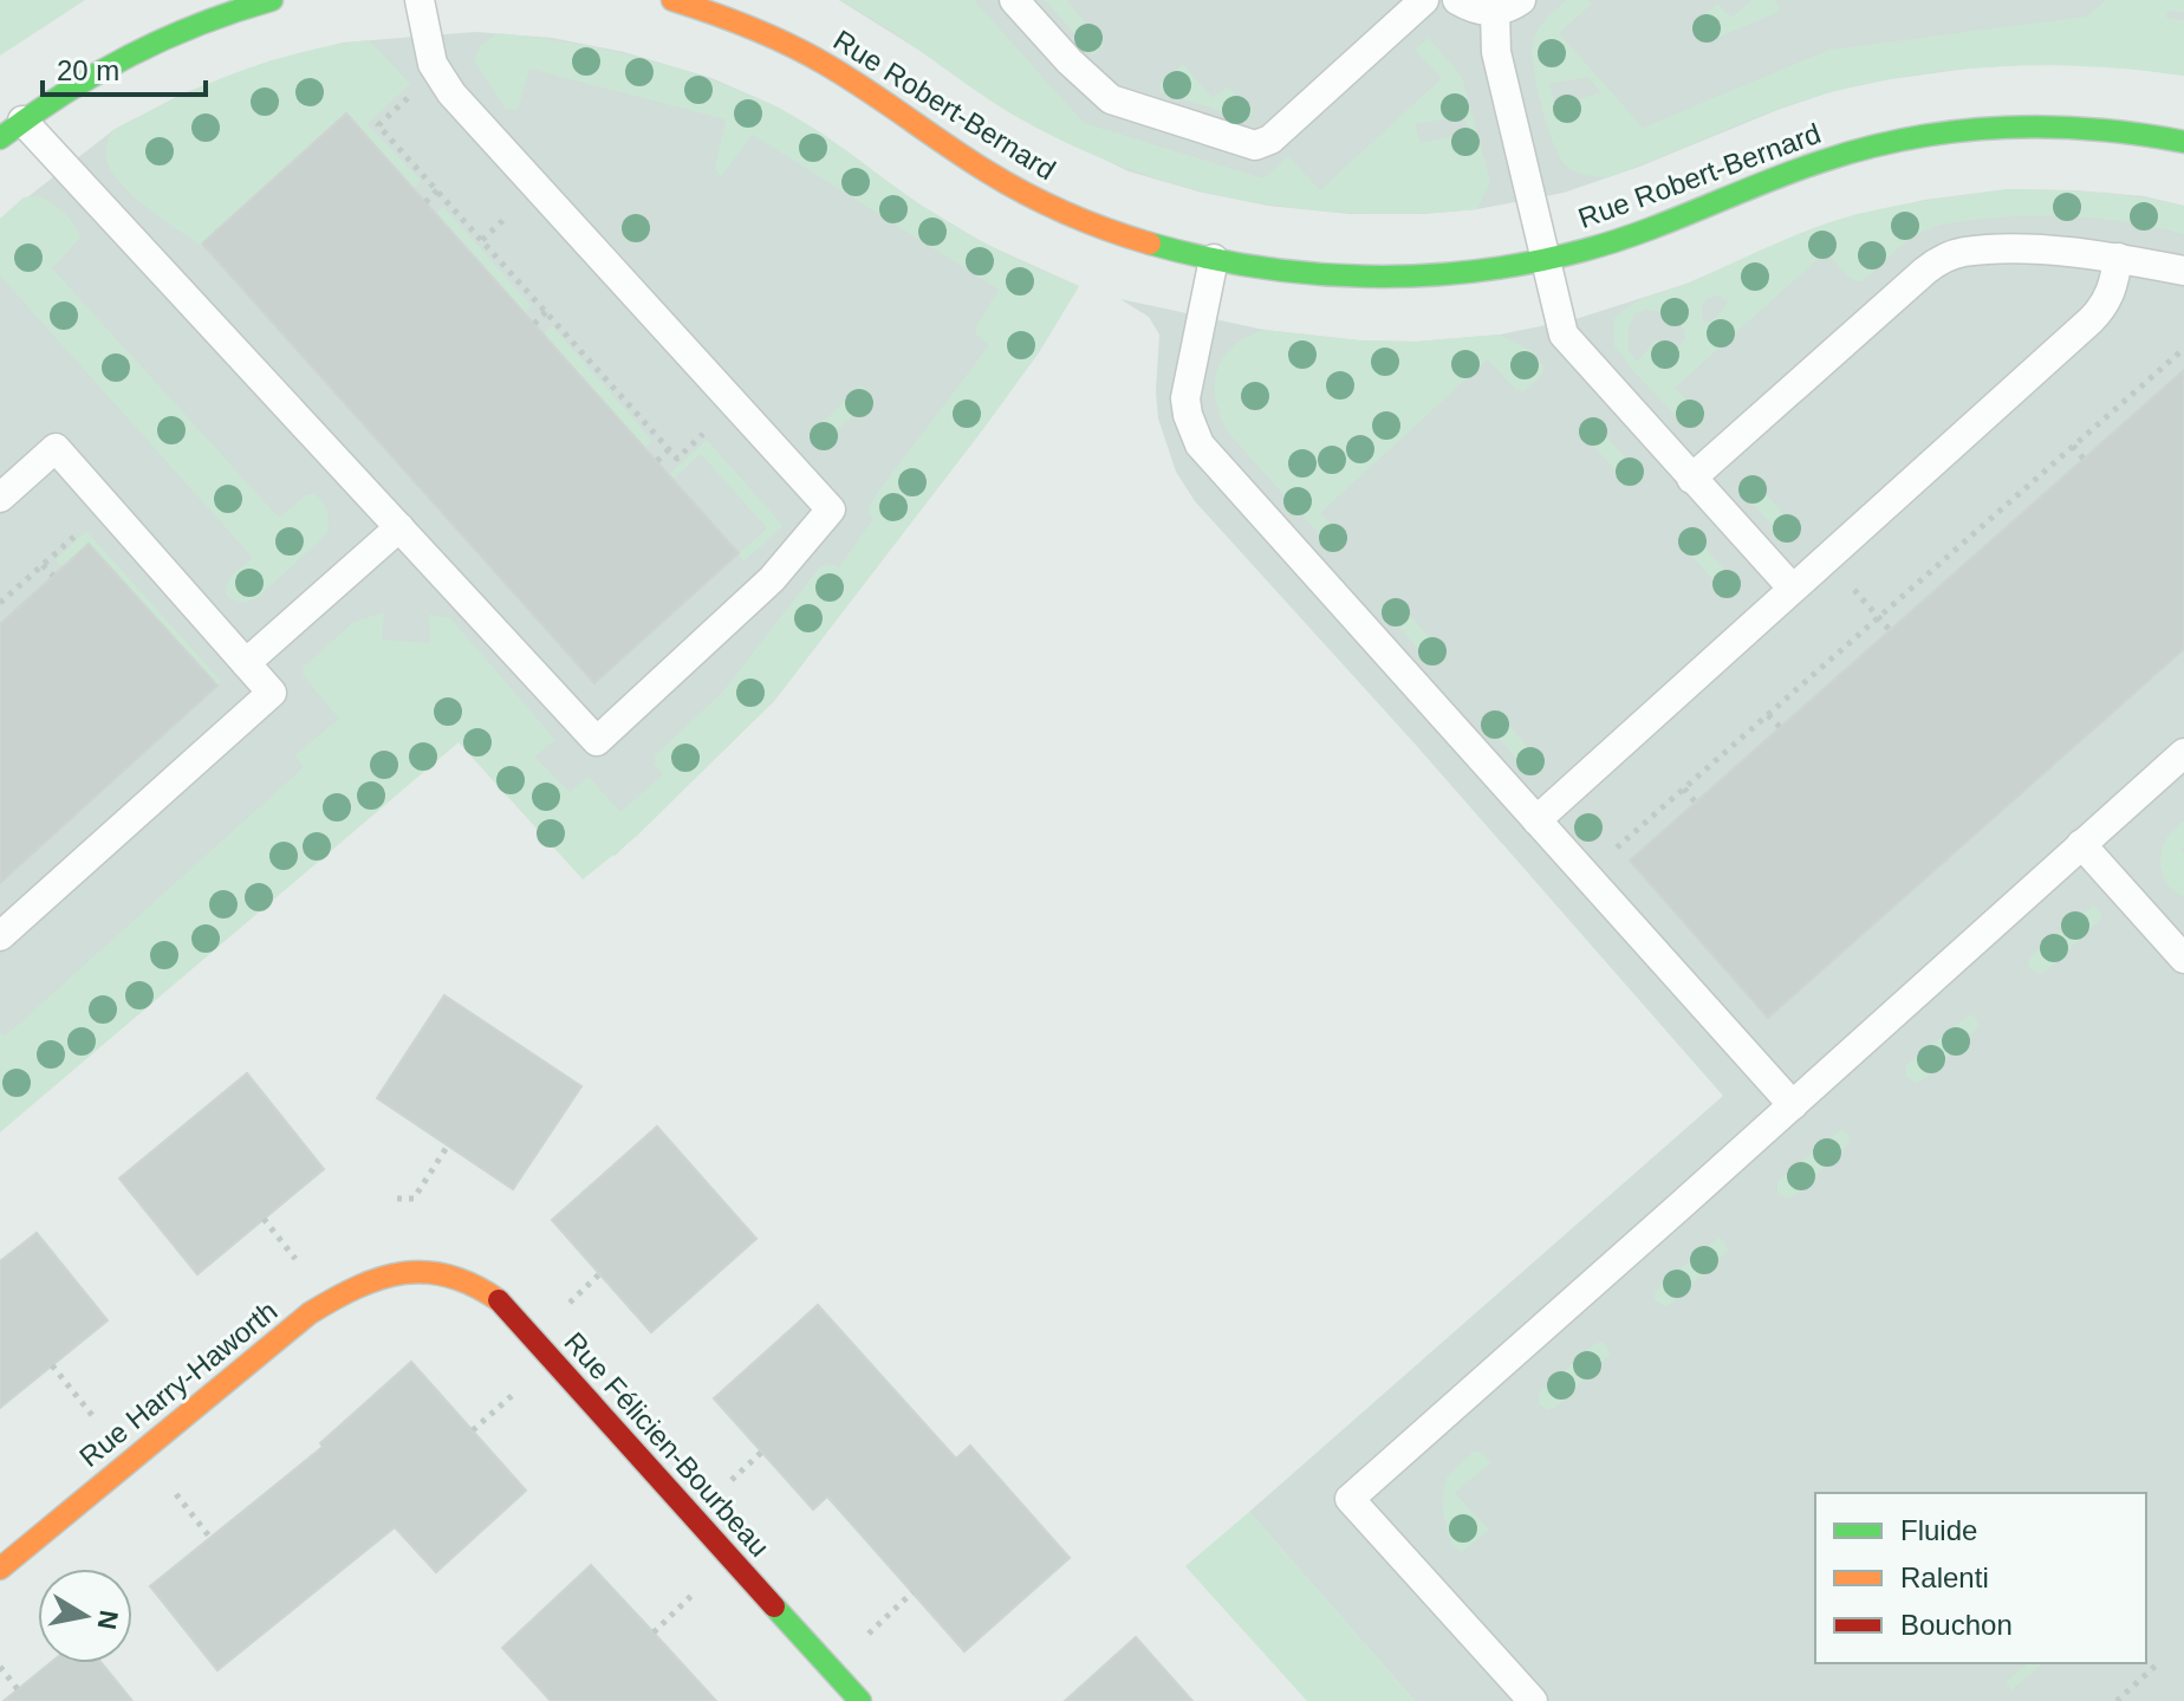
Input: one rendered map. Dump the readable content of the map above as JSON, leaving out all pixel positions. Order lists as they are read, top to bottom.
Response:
{
  "streets": {
    "street": ["Rue Robert-Bernard", "Rue Harry-Haworth", "Rue Félicien-Bourbeau"]
  },
  "crossings": [
    ["Rue Harry-Haworth", "Rue Félicien-Bourbeau"]
  ],
  "legend": ["Fluide", "Ralenti", "Bouchon"],
  "scale_bar": "20 m",
  "north": "right"
}
